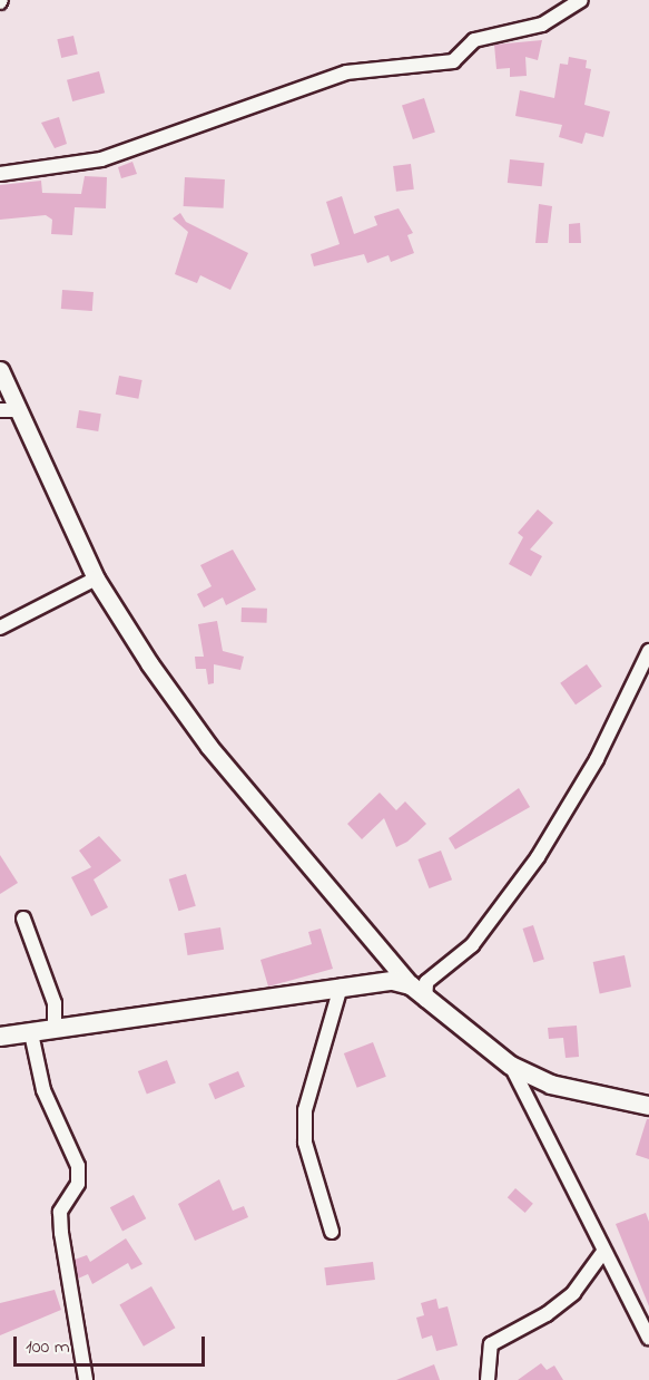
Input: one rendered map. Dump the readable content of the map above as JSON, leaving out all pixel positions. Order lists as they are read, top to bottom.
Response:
{
  "scale_bar": "100 m"
}
